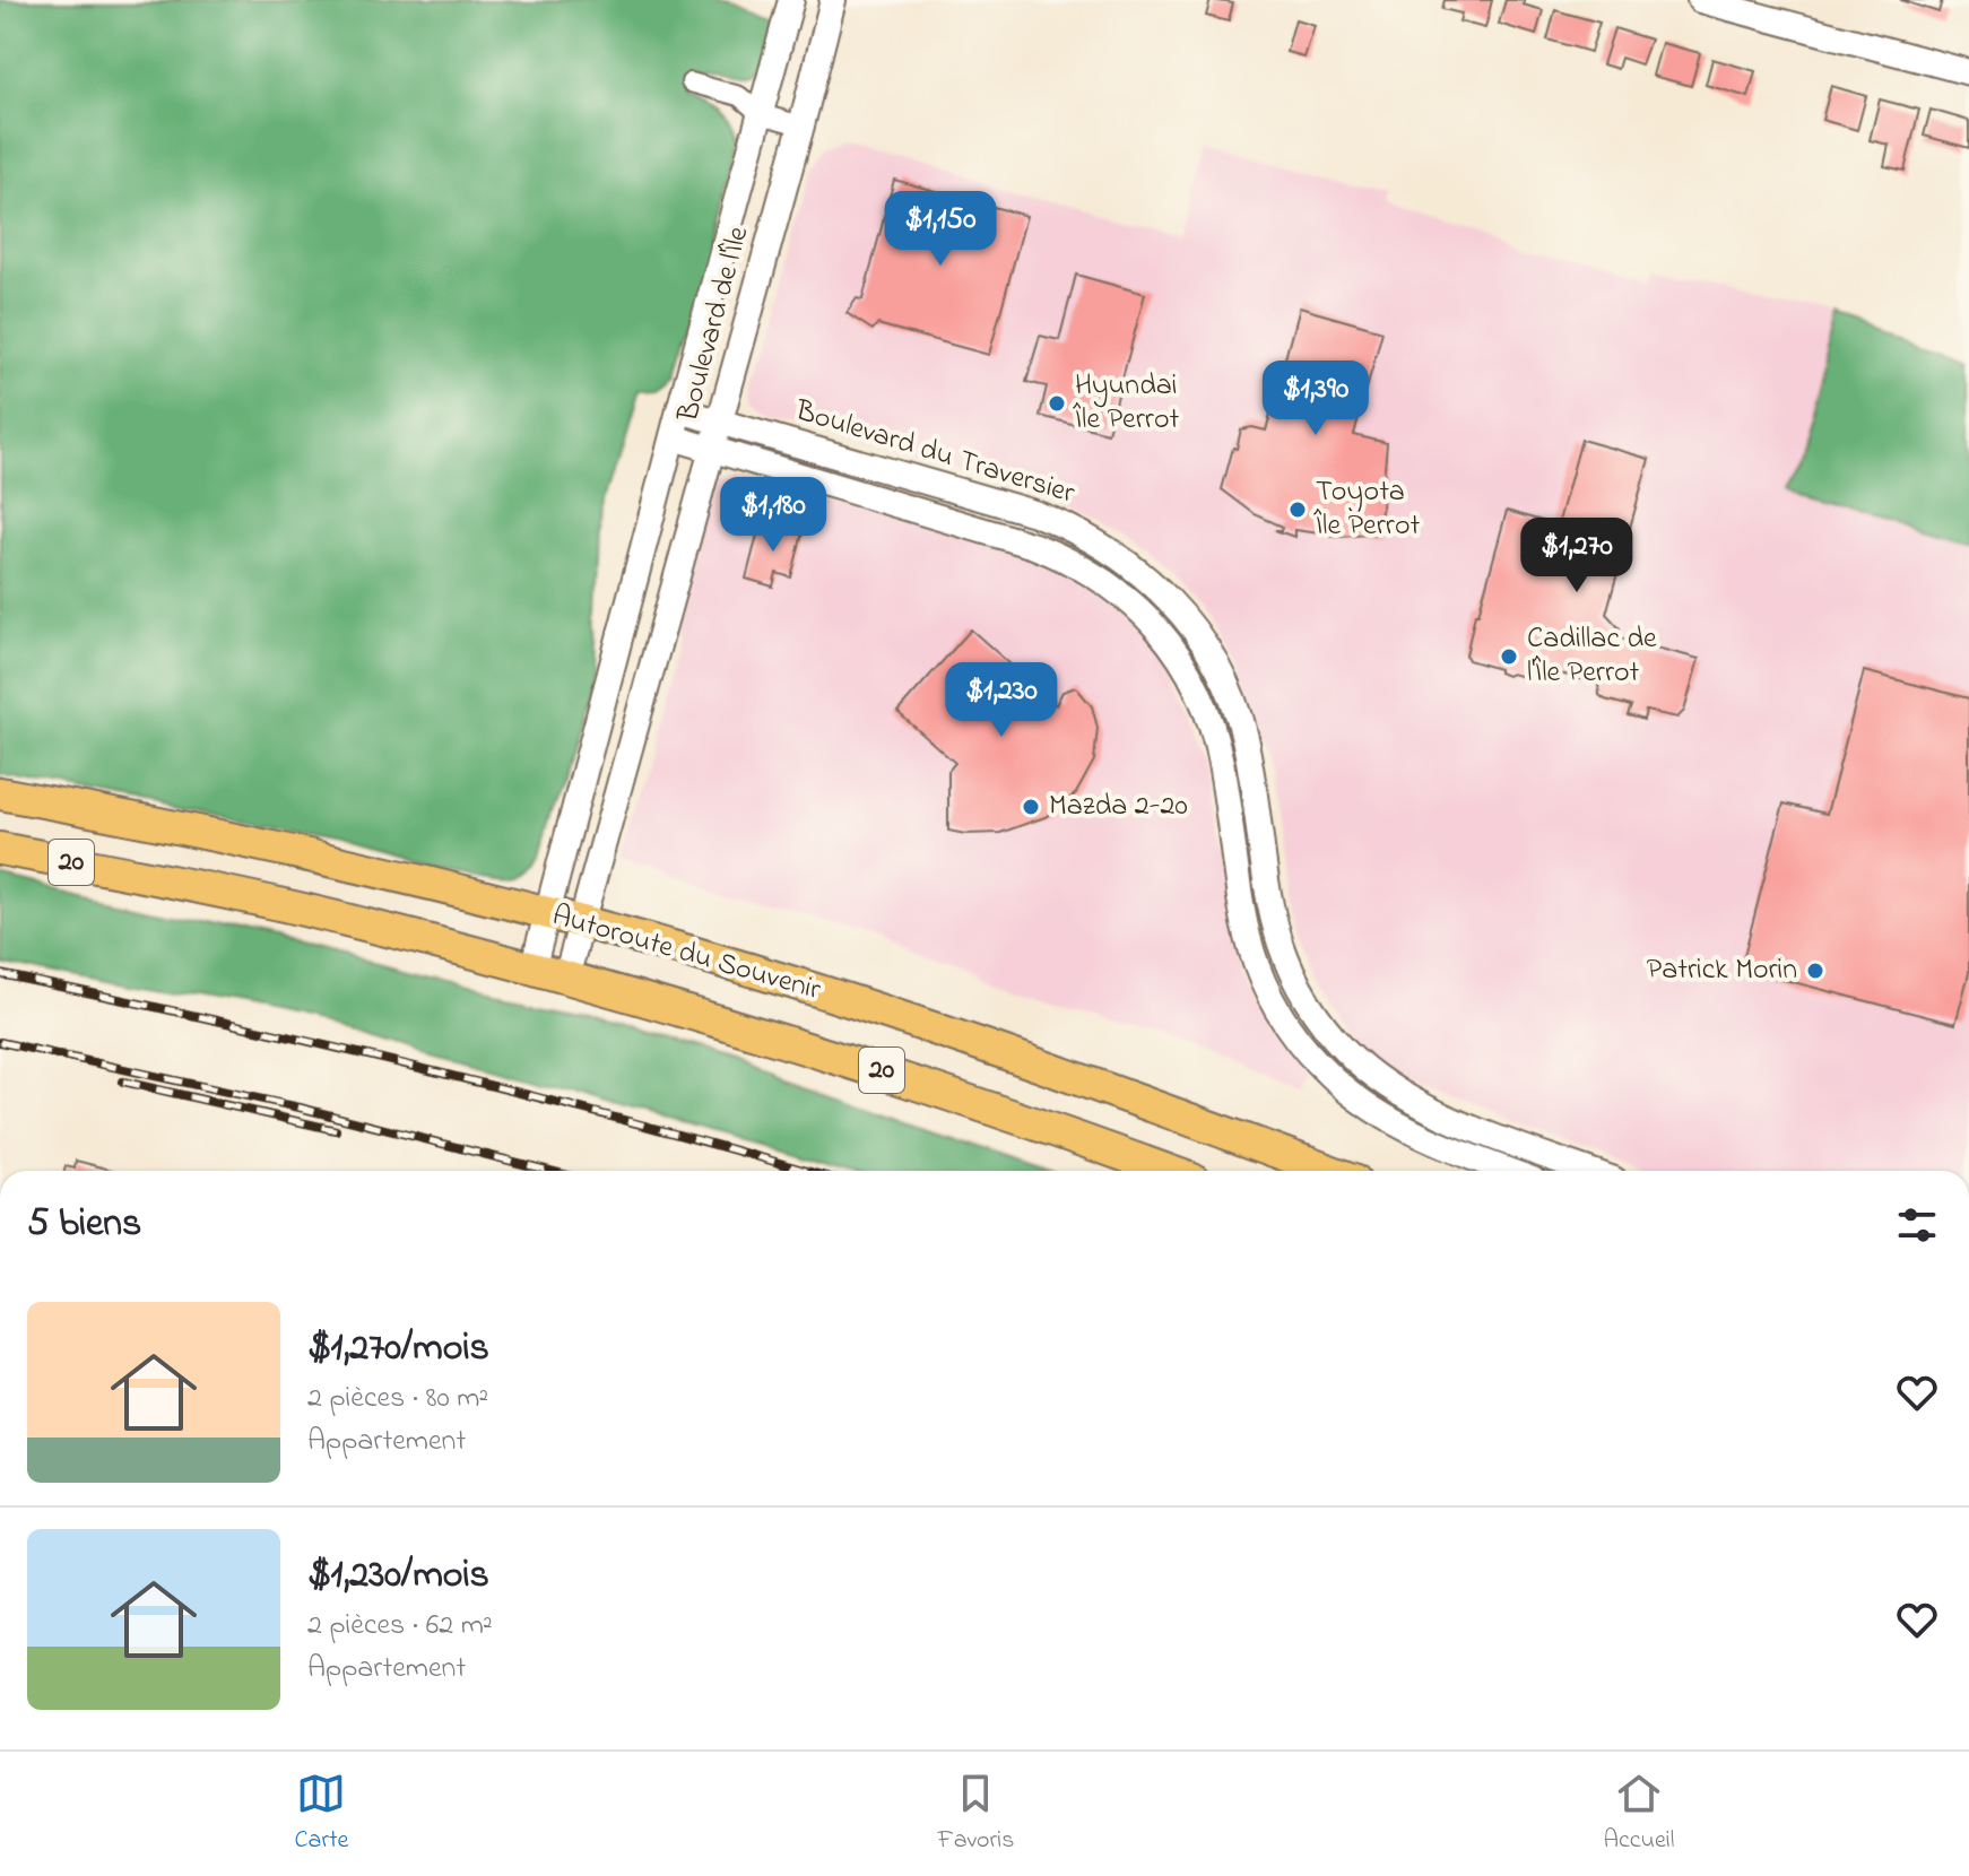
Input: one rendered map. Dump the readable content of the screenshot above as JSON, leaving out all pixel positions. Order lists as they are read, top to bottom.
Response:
{
  "streets": {
    "highway": ["20", "Autoroute du Souvenir"],
    "street": ["Boulevard de l'Île", "Boulevard du Traversier"]
  },
  "crossings": [
    ["Boulevard de l'Île", "Boulevard du Traversier"],
    ["Boulevard de l'Île", "Autoroute du Souvenir"]
  ],
  "places": [
    "Hyundai Île Perrot",
    "Toyota Île Perrot",
    "Cadillac de l'Île Perrot",
    "Mazda 2-20",
    "Patrick Morin"
  ],
  "page": {
    "price": [
      "$1,150",
      "$1,390",
      "$1,180",
      "$1,270",
      "$1,230"
    ],
    "heading": "5 biens",
    "list": [
      {
        "name": "$1,270/mois",
        "note": "2 pièces · 80 m² · Appartement"
      },
      {
        "name": "$1,230/mois",
        "note": "2 pièces · 62 m² · Appartement"
      }
    ],
    "tabs": ["Carte", "Favoris", "Accueil"]
  }
}
